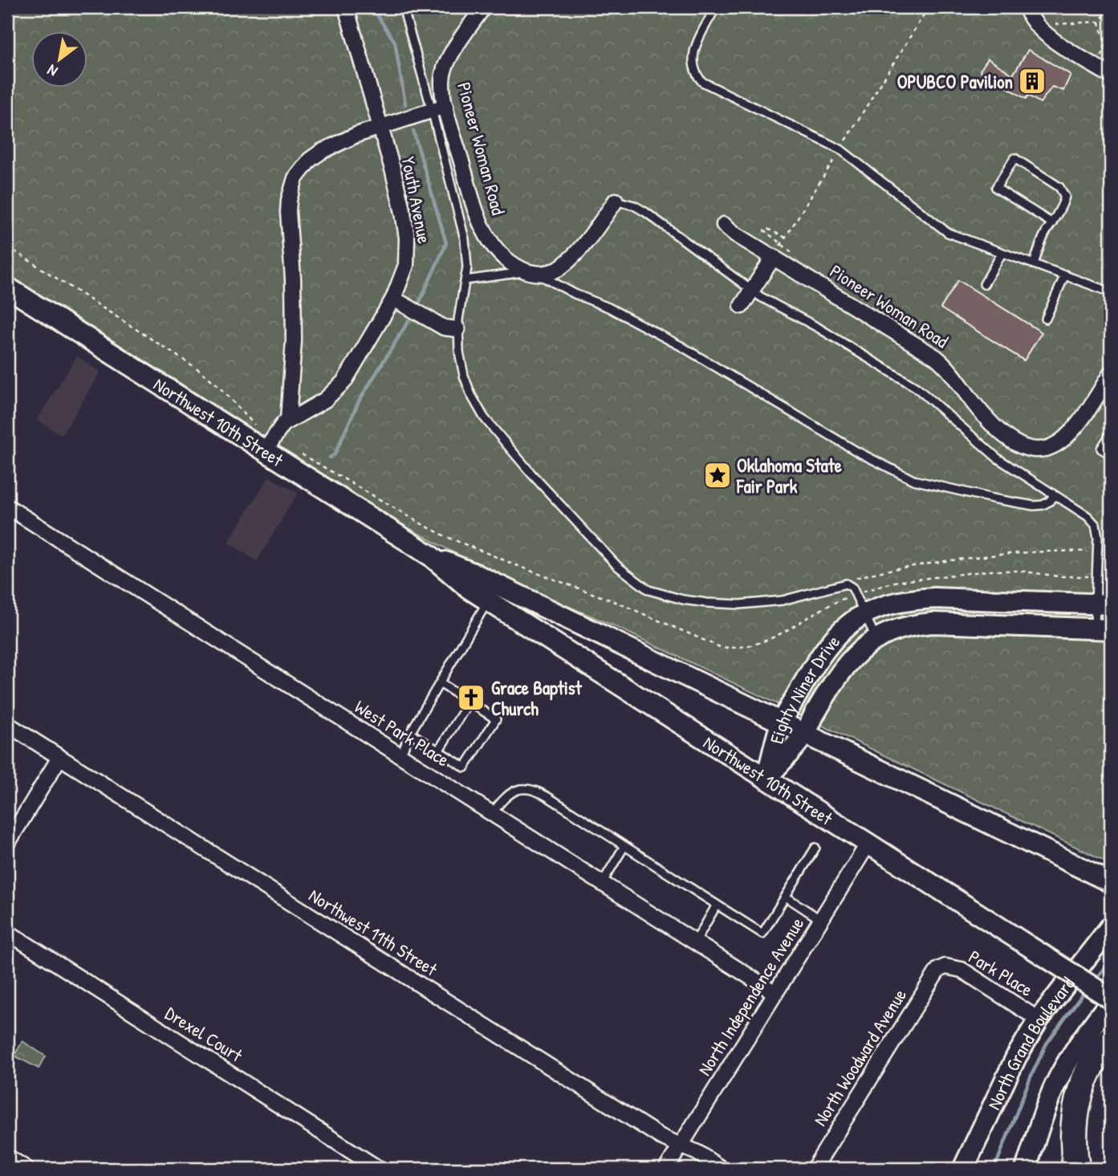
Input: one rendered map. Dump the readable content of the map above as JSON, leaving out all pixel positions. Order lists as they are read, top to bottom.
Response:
{
  "streets": {
    "main road": ["Northwest 10th Street", "Eighty Niner Drive", "North Grand Boulevard"],
    "street": [
      "Pioneer Woman Road",
      "Youth Avenue",
      "West Park Place",
      "Northwest 11th Street",
      "Park Place",
      "North Independence Avenue",
      "Drexel Court",
      "North Woodward Avenue"
    ]
  },
  "crossings": [
    ["Youth Avenue", "Northwest 10th Street"],
    ["Northwest 10th Street", "Eighty Niner Drive"],
    ["Northwest 10th Street", "North Independence Avenue"],
    ["West Park Place", "North Independence Avenue"],
    ["Northwest 11th Street", "North Independence Avenue"],
    ["Park Place", "North Grand Boulevard"],
    ["Park Place", "North Woodward Avenue"]
  ],
  "places": {
    "building": ["OPUBCO Pavilion"],
    "place": ["Oklahoma State Fair Park"],
    "church": ["Grace Baptist Church"]
  },
  "north": "bottom left"
}
